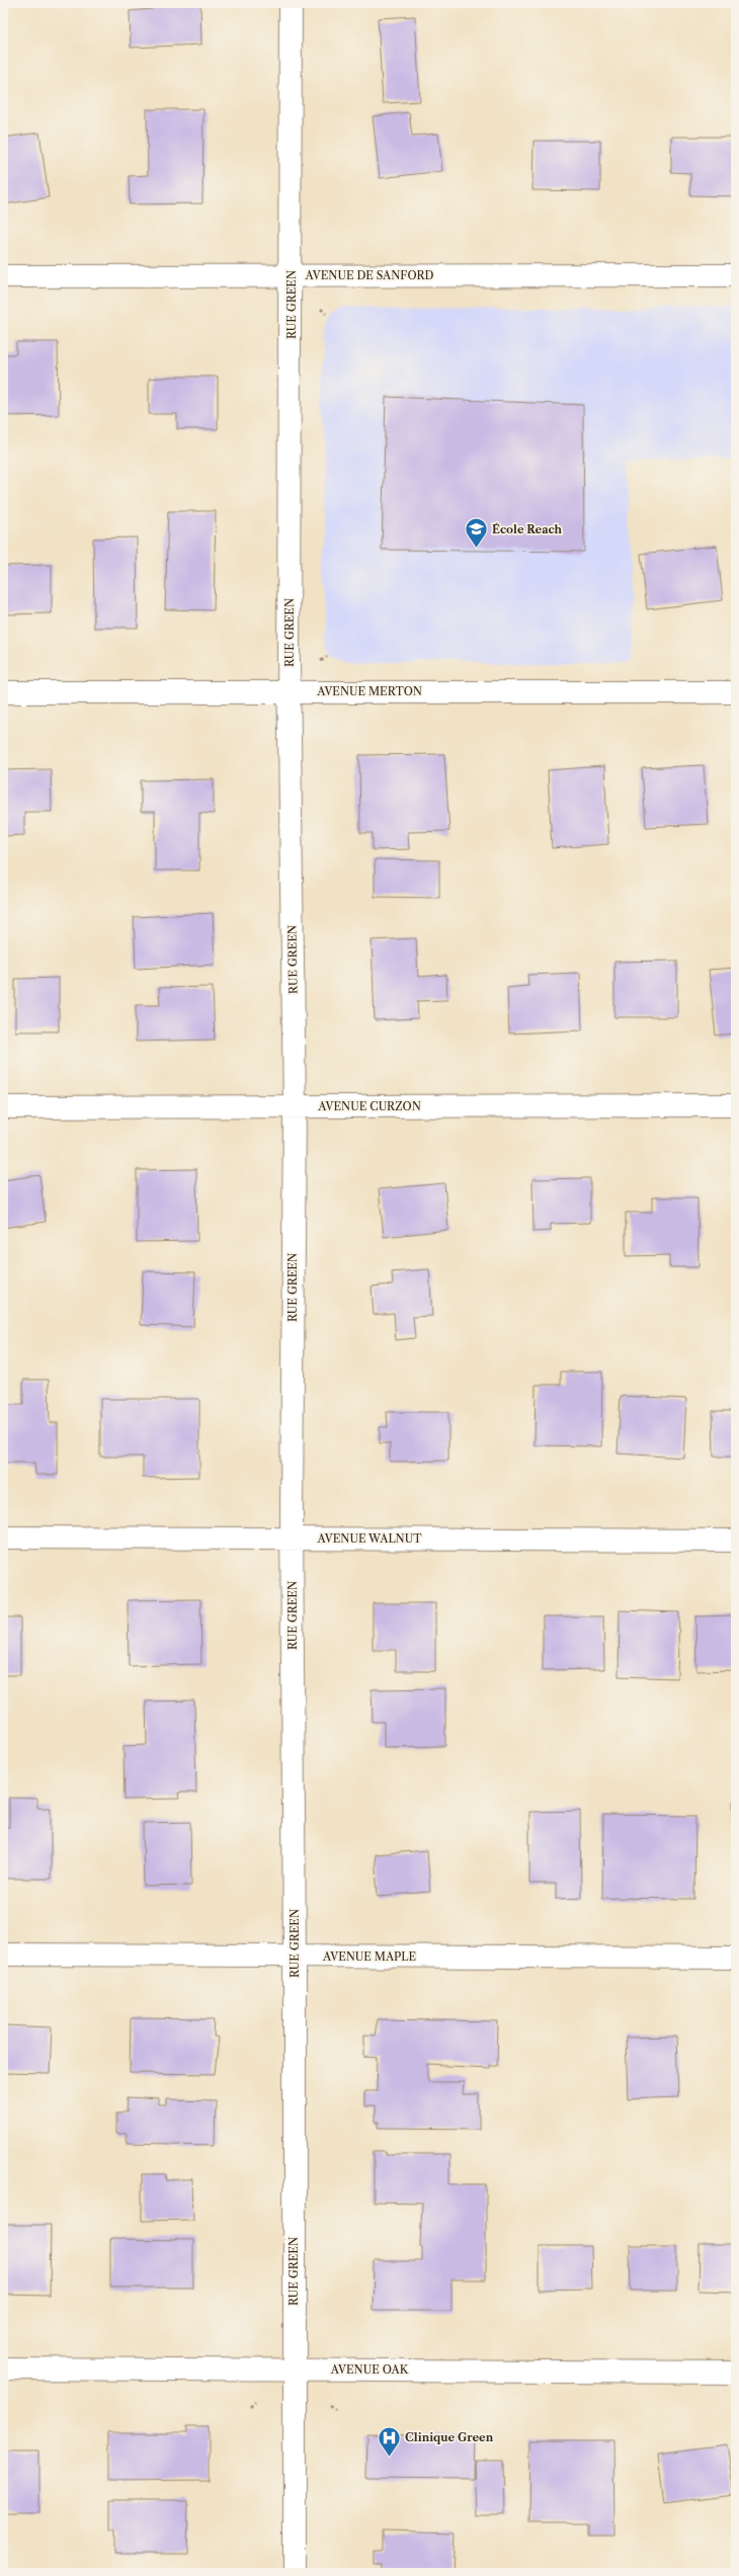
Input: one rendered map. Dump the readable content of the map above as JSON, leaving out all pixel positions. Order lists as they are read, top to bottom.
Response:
{
  "streets": {
    "street": [
      "AVENUE DE SANFORD",
      "RUE GREEN",
      "AVENUE MERTON",
      "AVENUE CURZON",
      "AVENUE WALNUT",
      "AVENUE MAPLE",
      "AVENUE OAK"
    ]
  },
  "crossings": [
    ["AVENUE DE SANFORD", "RUE GREEN"],
    ["RUE GREEN", "AVENUE MERTON"],
    ["RUE GREEN", "AVENUE CURZON"],
    ["RUE GREEN", "AVENUE WALNUT"],
    ["RUE GREEN", "AVENUE MAPLE"],
    ["RUE GREEN", "AVENUE OAK"]
  ],
  "places": {
    "school or university": ["École Reach"],
    "hospital": ["Clinique Green"]
  }
}
